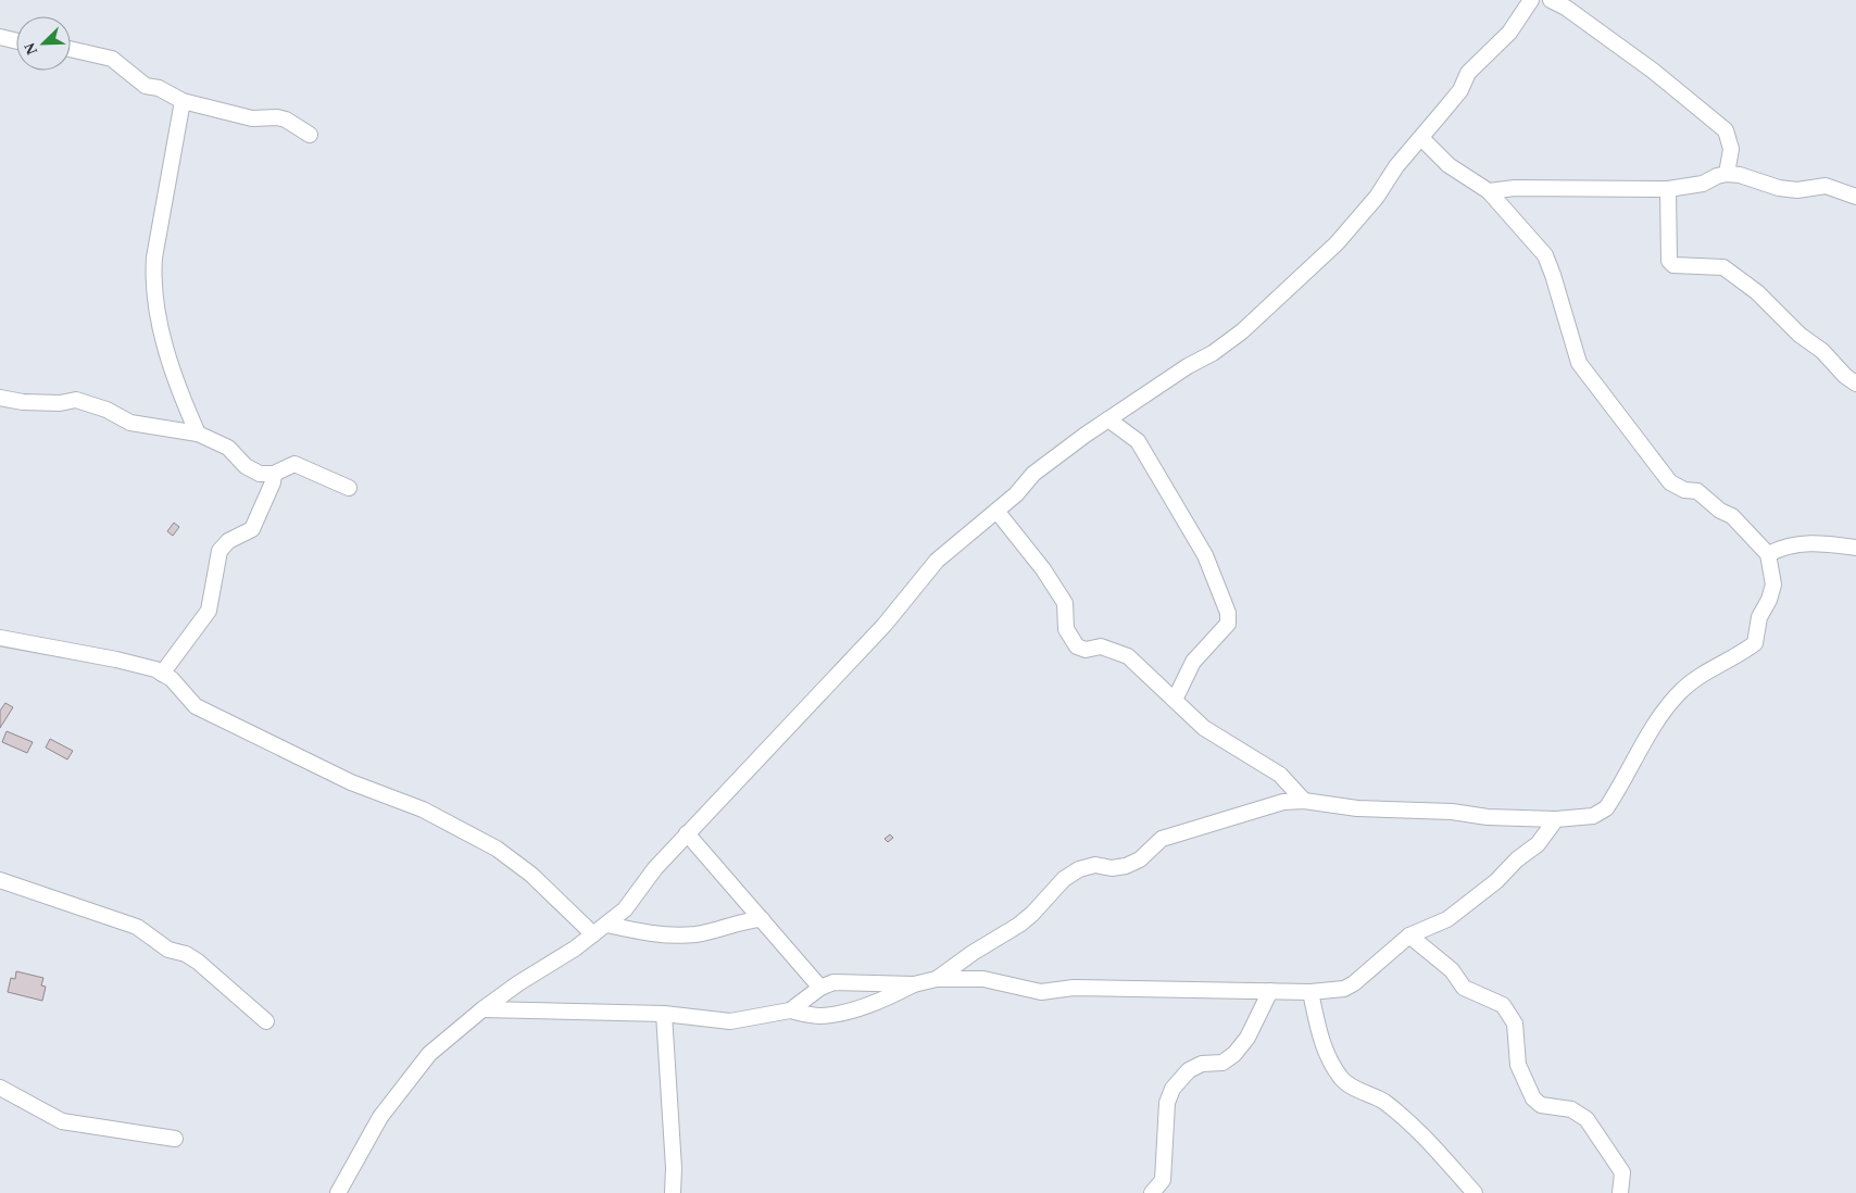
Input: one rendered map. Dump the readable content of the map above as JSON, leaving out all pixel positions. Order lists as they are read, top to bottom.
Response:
{
  "north": "bottom left"
}
